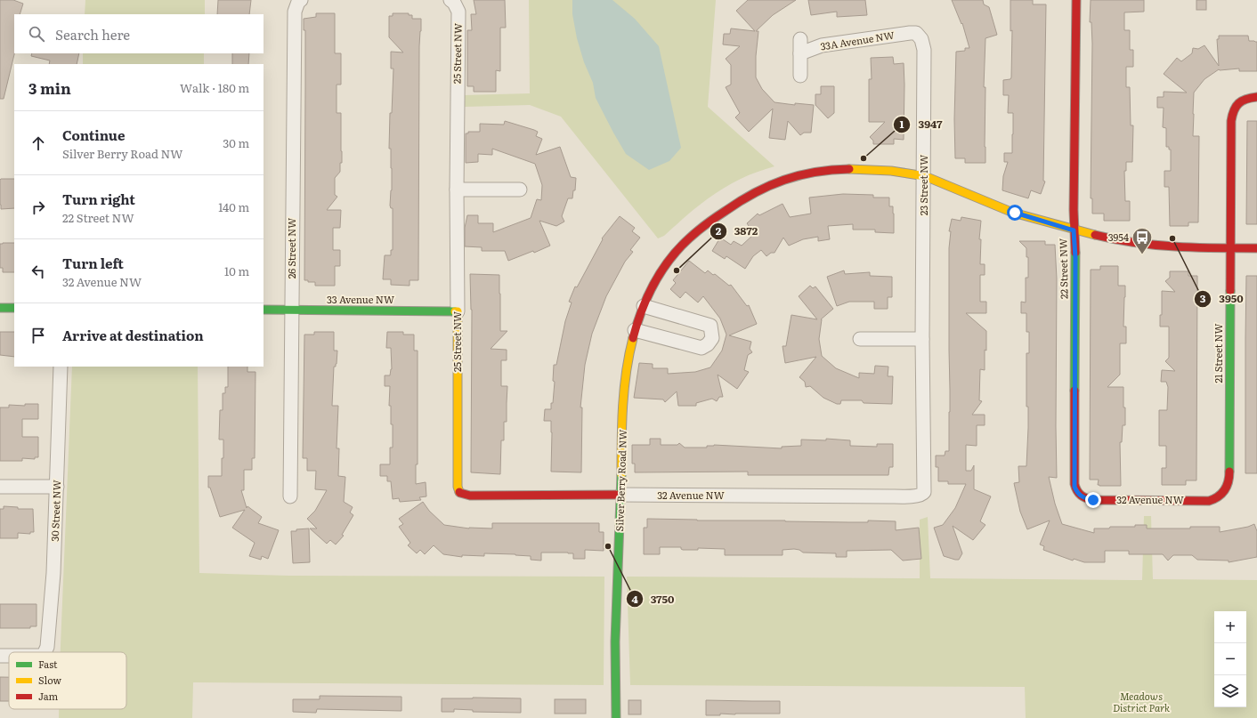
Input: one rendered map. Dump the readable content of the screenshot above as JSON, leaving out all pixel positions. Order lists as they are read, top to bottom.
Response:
{
  "streets": {
    "street": [
      "33A Avenue NW",
      "25 Street NW",
      "23 Street NW",
      "26 Street NW",
      "22 Street NW",
      "33 Avenue NW",
      "21 Street NW",
      "Silver Berry Road NW",
      "32 Avenue NW",
      "30 Street NW"
    ]
  },
  "crossings": [
    ["33A Avenue NW", "23 Street NW"],
    ["25 Street NW", "33 Avenue NW"],
    ["25 Street NW", "32 Avenue NW"],
    ["23 Street NW", "Silver Berry Road NW"],
    ["23 Street NW", "32 Avenue NW"],
    ["26 Street NW", "33 Avenue NW"],
    ["22 Street NW", "Silver Berry Road NW"],
    ["22 Street NW", "32 Avenue NW"],
    ["21 Street NW", "Silver Berry Road NW"],
    ["21 Street NW", "32 Avenue NW"],
    ["Silver Berry Road NW", "32 Avenue NW"]
  ],
  "parks": ["Meadows District Park"],
  "places": {
    "other": [
      "3947",
      "3950",
      "3872",
      "3750"
    ],
    "bus stop": ["3954"]
  },
  "legend": ["Fast", "Slow", "Jam"],
  "page": {
    "search": "Search here",
    "heading": ["3 min", "Walk · 180 m"],
    "list": [
      ["Continue", "Silver Berry Road NW", "30 m"],
      ["Turn right", "22 Street NW", "140 m"],
      ["Turn left", "32 Avenue NW", "10 m"],
      "Arrive at destination"
    ],
    "map_buttons": ["+", "−"]
  }
}
